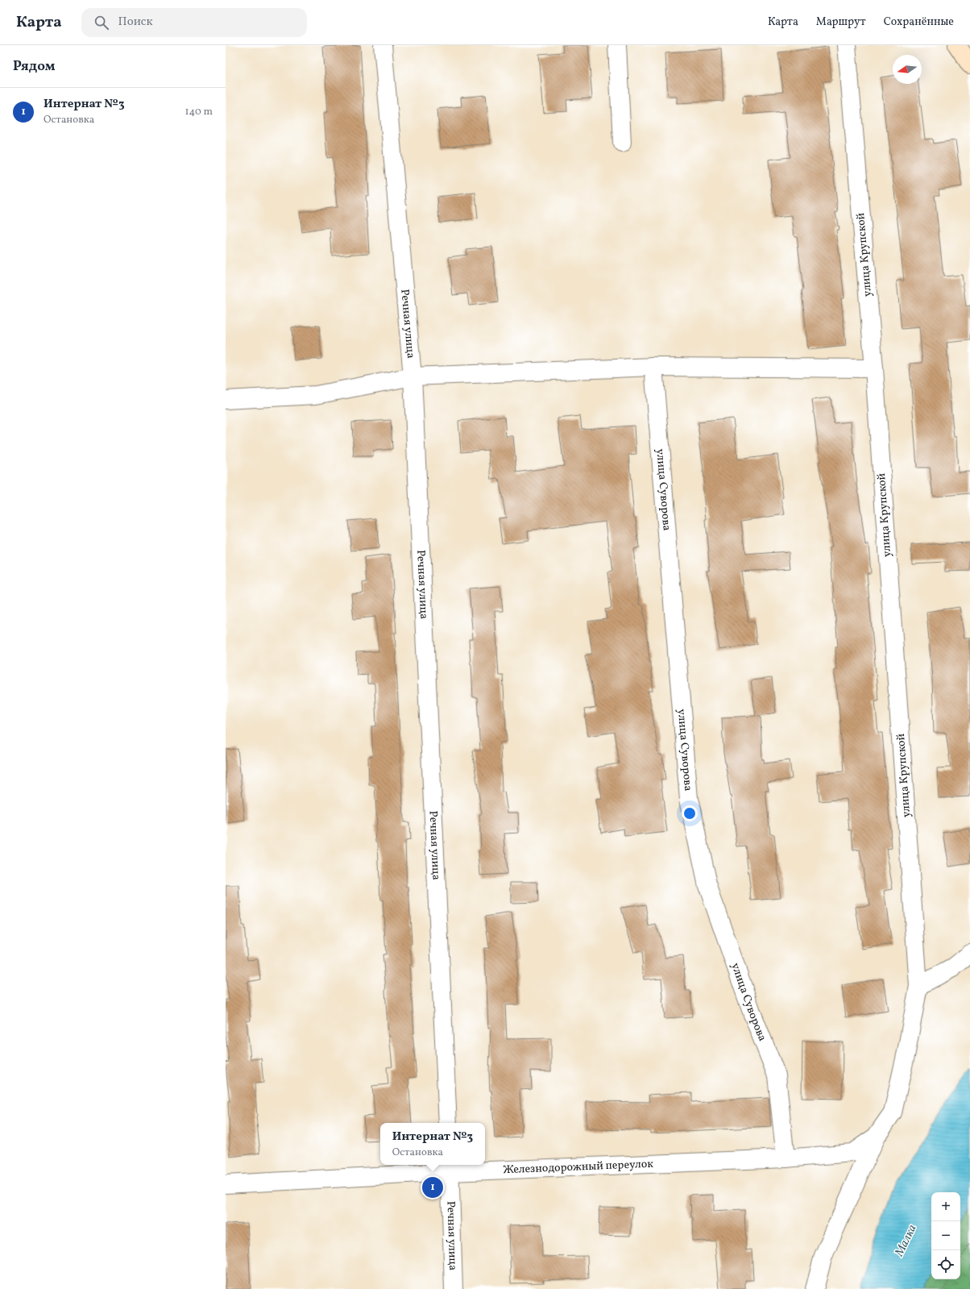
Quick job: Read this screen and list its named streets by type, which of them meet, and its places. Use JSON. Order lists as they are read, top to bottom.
{
  "streets": {
    "street": [
      "улица Крупской",
      "Речная улица",
      "улица Суворова",
      "Железнодорожный переулок"
    ]
  },
  "crossings": [
    ["улица Крупской", "Железнодорожный переулок"],
    ["Речная улица", "Железнодорожный переулок"],
    ["улица Суворова", "Железнодорожный переулок"]
  ],
  "water": ["Малка"],
  "north": "left",
  "page": {
    "header": "Карта",
    "search": "Поиск",
    "nav": ["Карта", "Маршрут", "Сохранённые"],
    "heading": "Рядом",
    "list": [
      {
        "mark": "1",
        "name": "Интернат №3",
        "note": "Остановка",
        "value": "140 m"
      }
    ],
    "popup": ["Интернат №3", "Остановка"],
    "pins": "1",
    "map_buttons": ["+", "−"]
  }
}
